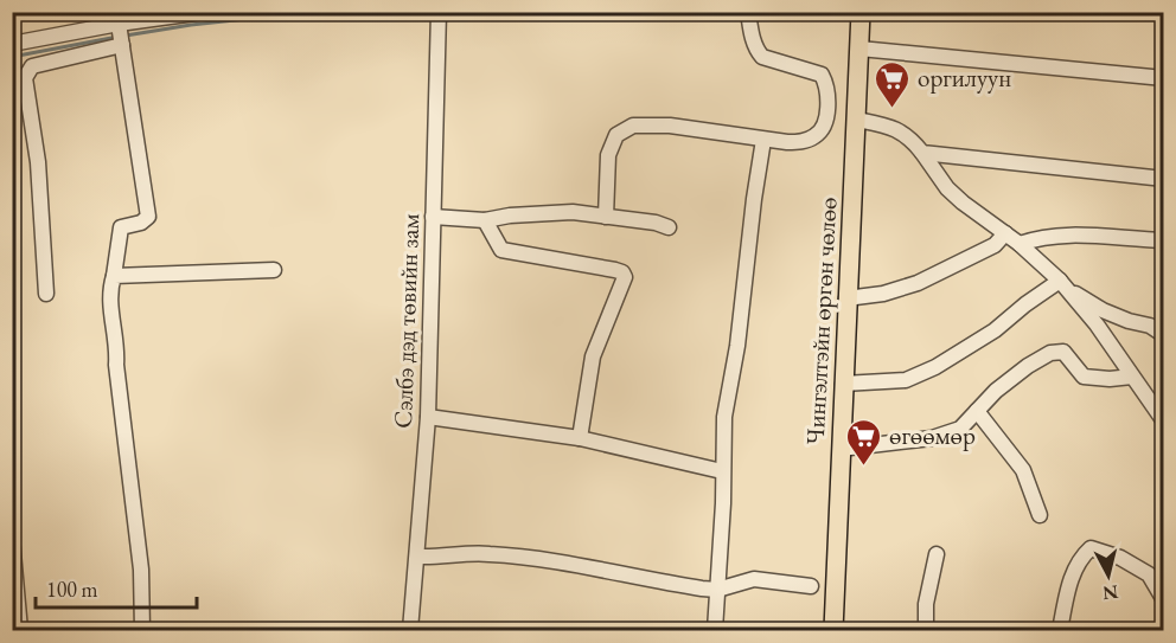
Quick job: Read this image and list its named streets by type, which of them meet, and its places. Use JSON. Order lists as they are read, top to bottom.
{
  "streets": {
    "main road": ["Чингэлтэйн өргөн чөлөө"],
    "street": ["Сэлбэ дэд төвийн зам"]
  },
  "places": {
    "supermarket": ["оргилуун", "өгөөмөр"]
  },
  "scale_bar": "100 m",
  "north": "bottom"
}
